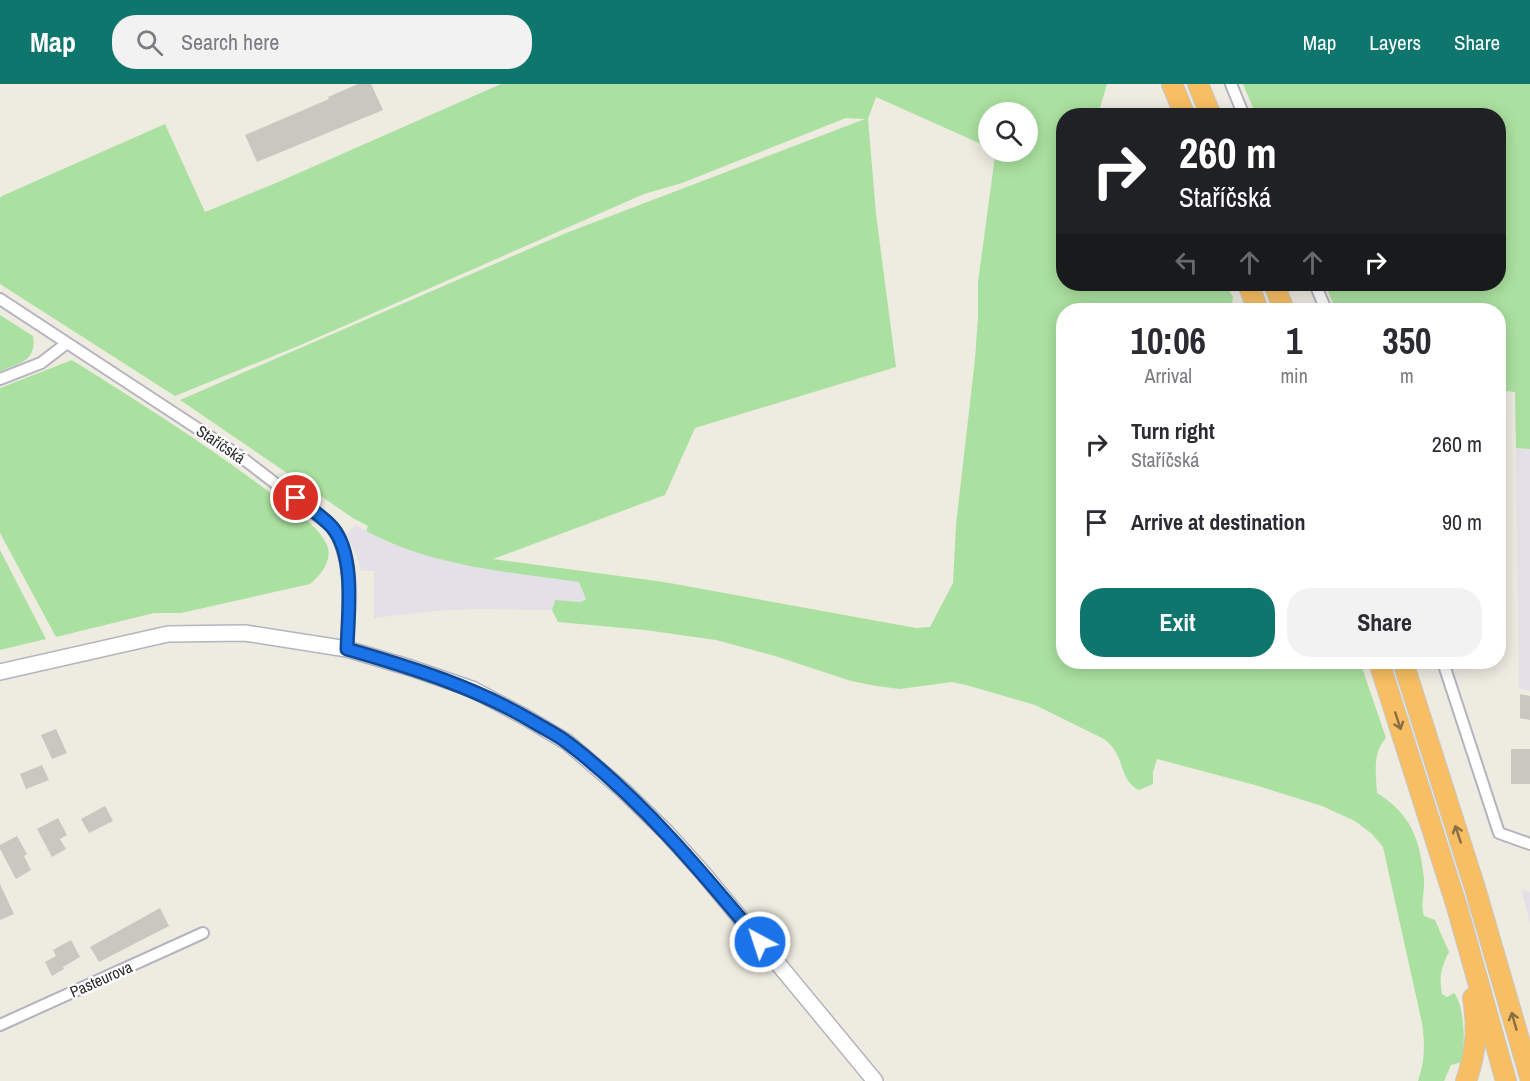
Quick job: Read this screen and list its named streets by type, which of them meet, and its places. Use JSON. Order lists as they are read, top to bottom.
{
  "streets": {
    "street": ["Staříčská", "Pasteurova"]
  },
  "page": {
    "header": "Map",
    "search": "Search here",
    "nav": ["Map", "Layers", "Share"],
    "turn": ["260 m", "Staříčská"],
    "eta": [
      "10:06",
      "Arrival",
      "1",
      "min",
      "350",
      "m"
    ],
    "list": [
      {
        "name": "Turn right",
        "note": "Staříčská",
        "value": "260 m"
      },
      {
        "name": "Arrive at destination",
        "value": "90 m"
      }
    ],
    "buttons": ["Exit", "Share"]
  }
}
